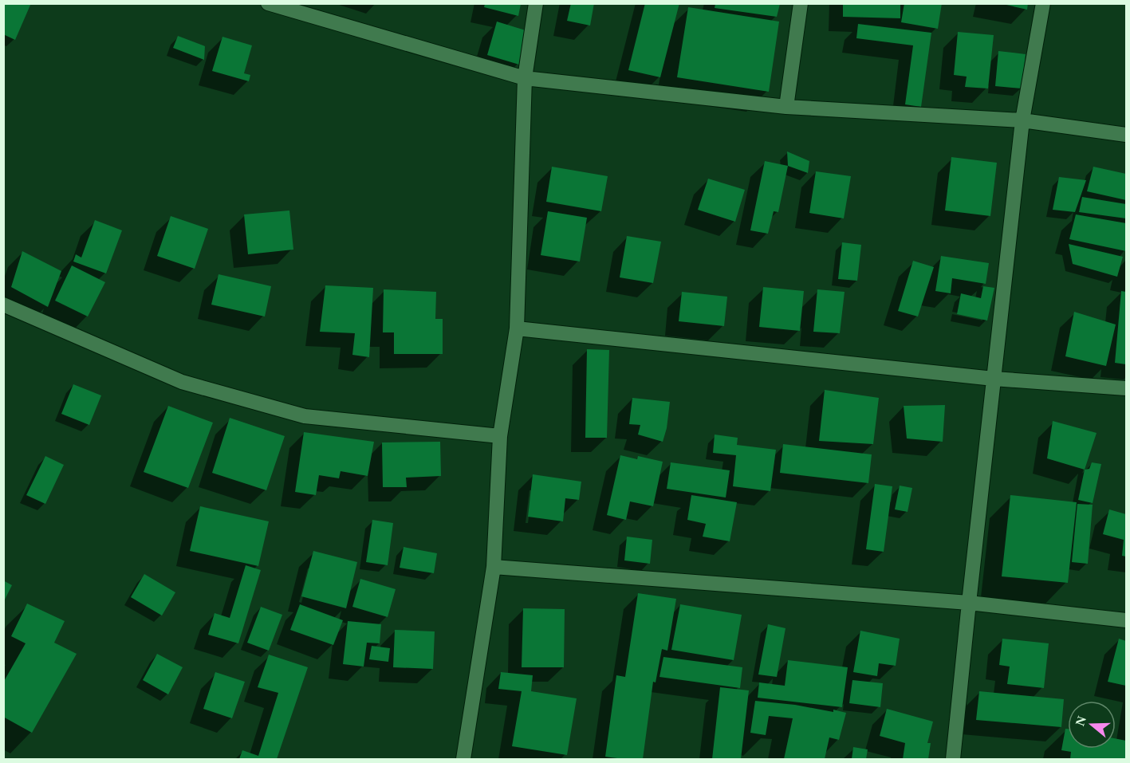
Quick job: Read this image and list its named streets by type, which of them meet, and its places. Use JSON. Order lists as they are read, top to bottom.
{
  "north": "left"
}
